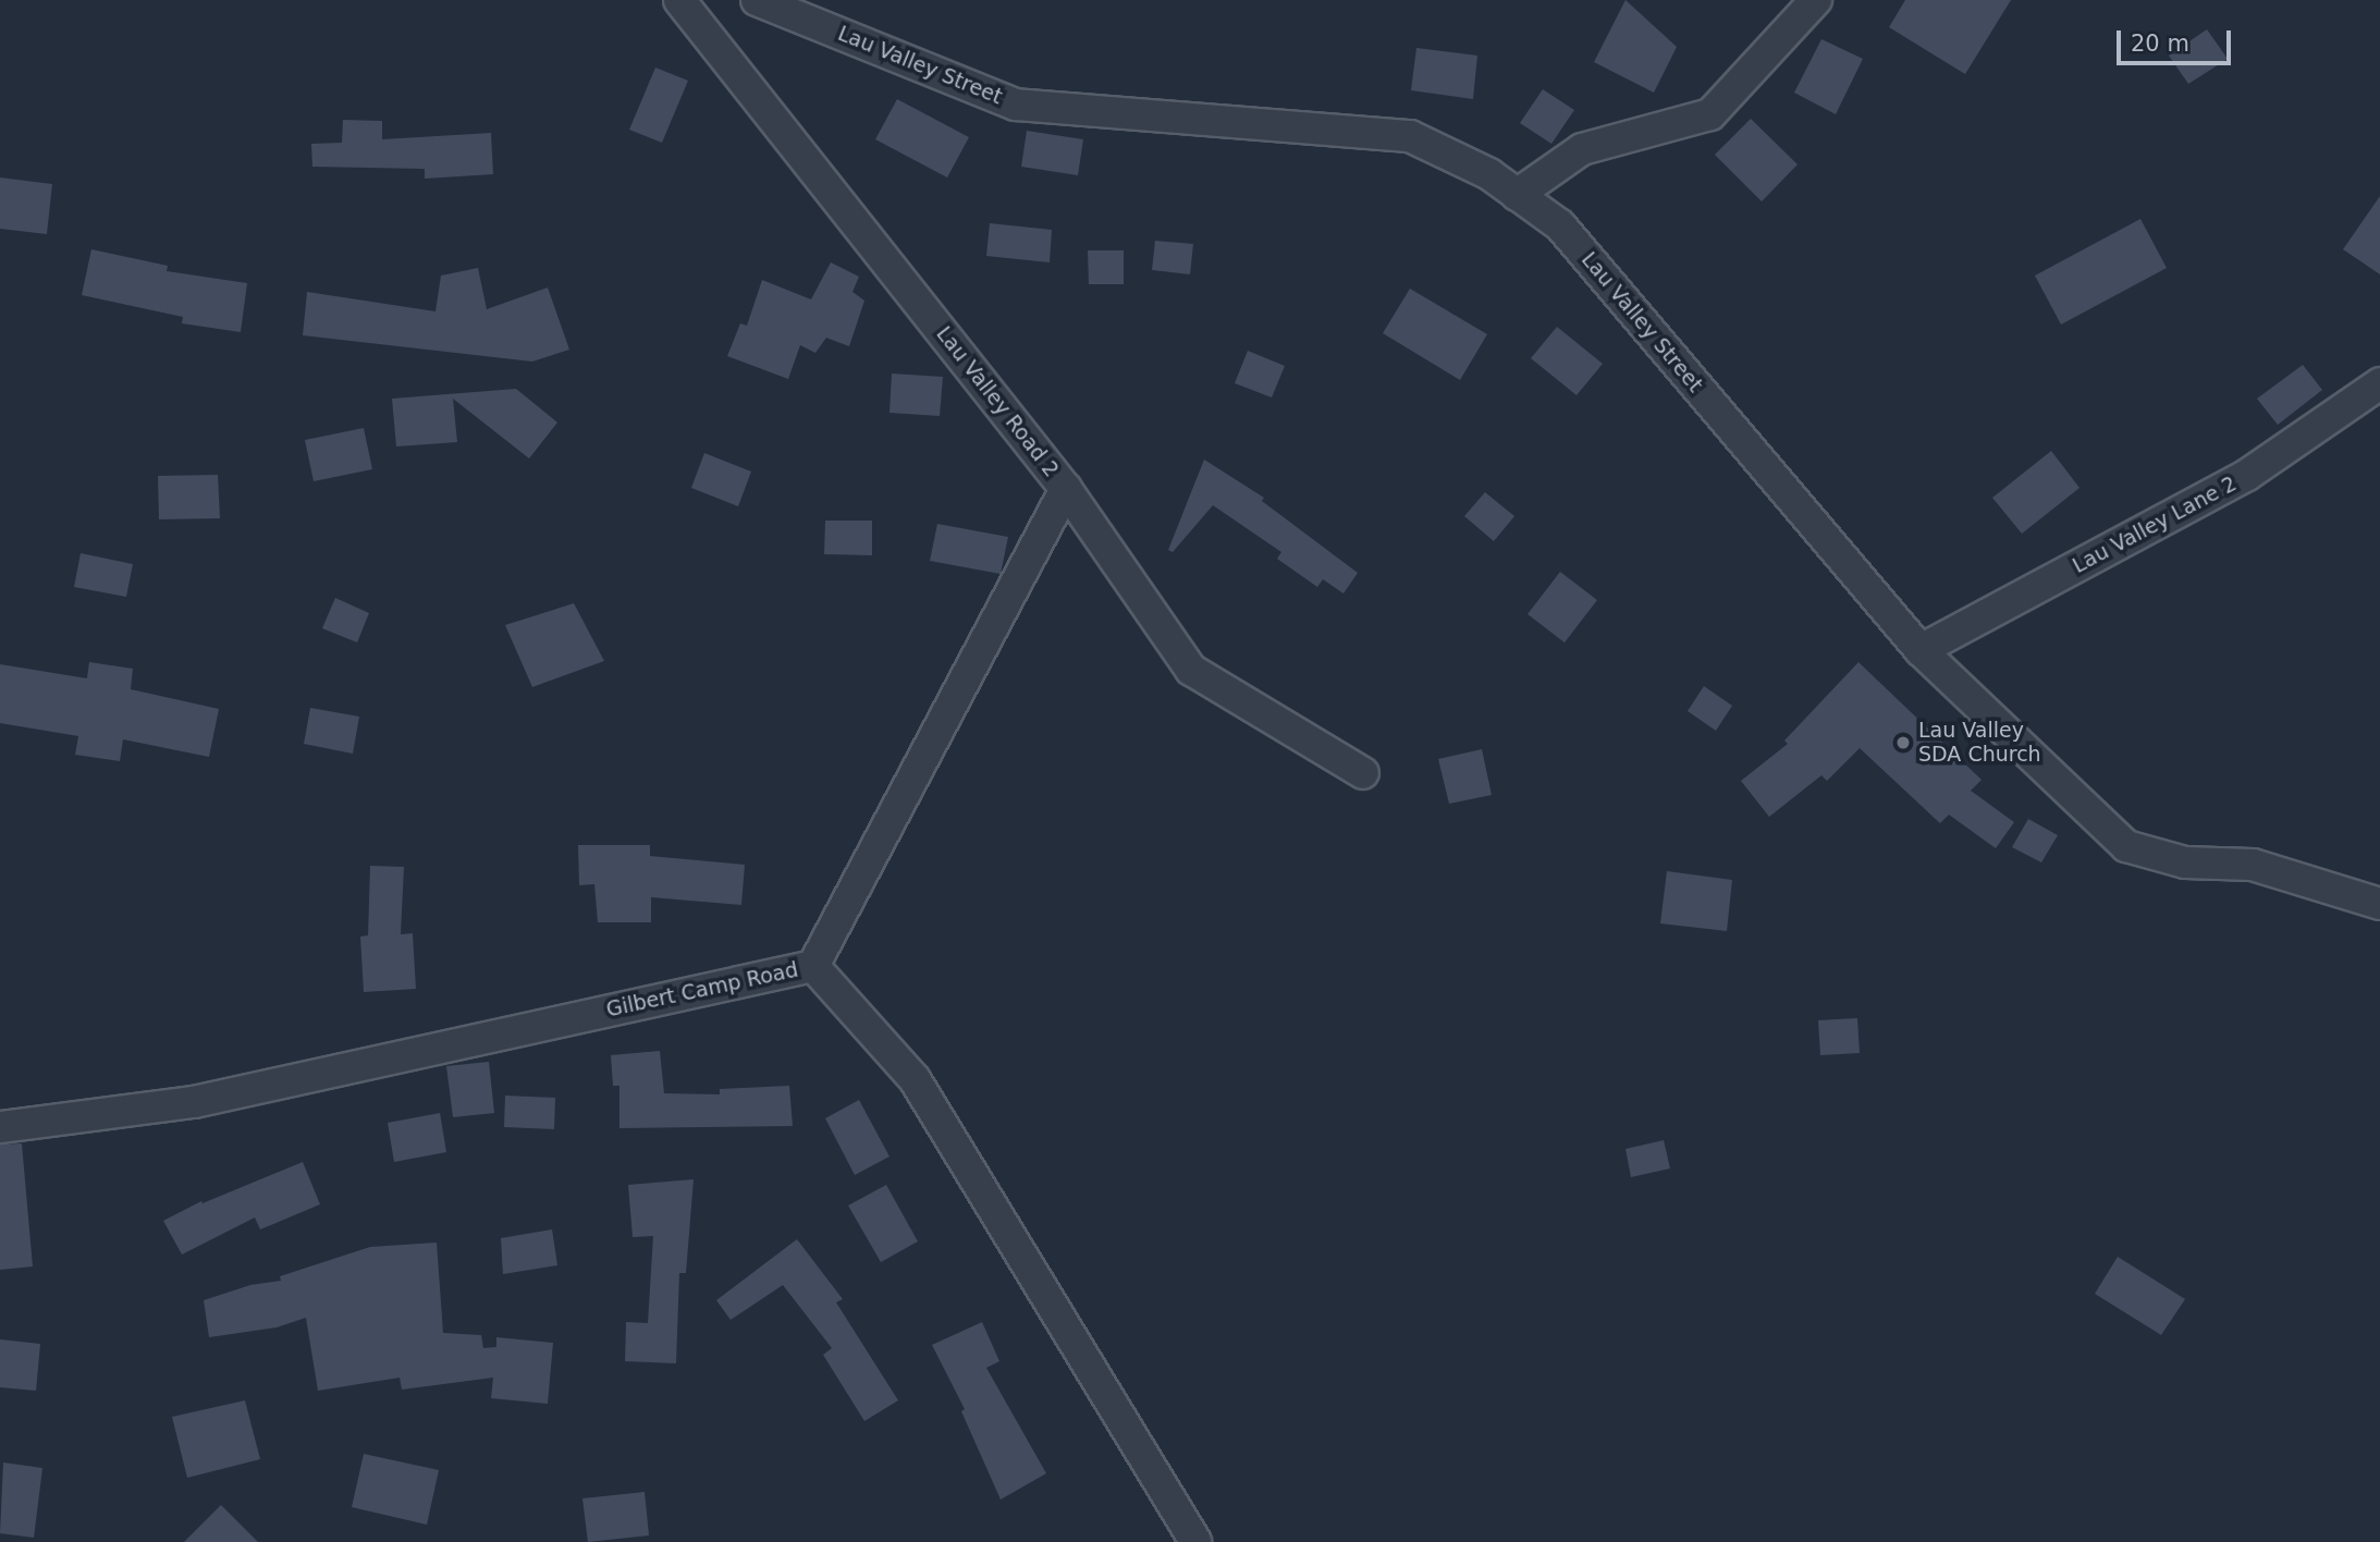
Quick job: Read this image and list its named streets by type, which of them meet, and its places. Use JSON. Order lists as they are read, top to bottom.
{
  "streets": {
    "street": [
      "Lau Valley Street",
      "Lau Valley Road 2",
      "Lau Valley Lane 2",
      "Gilbert Camp Road"
    ]
  },
  "crossings": [
    ["Lau Valley Street", "Lau Valley Lane 2"],
    ["Lau Valley Road 2", "Gilbert Camp Road"]
  ],
  "places": ["Lau Valley SDA Church"],
  "scale_bar": "20 m"
}
